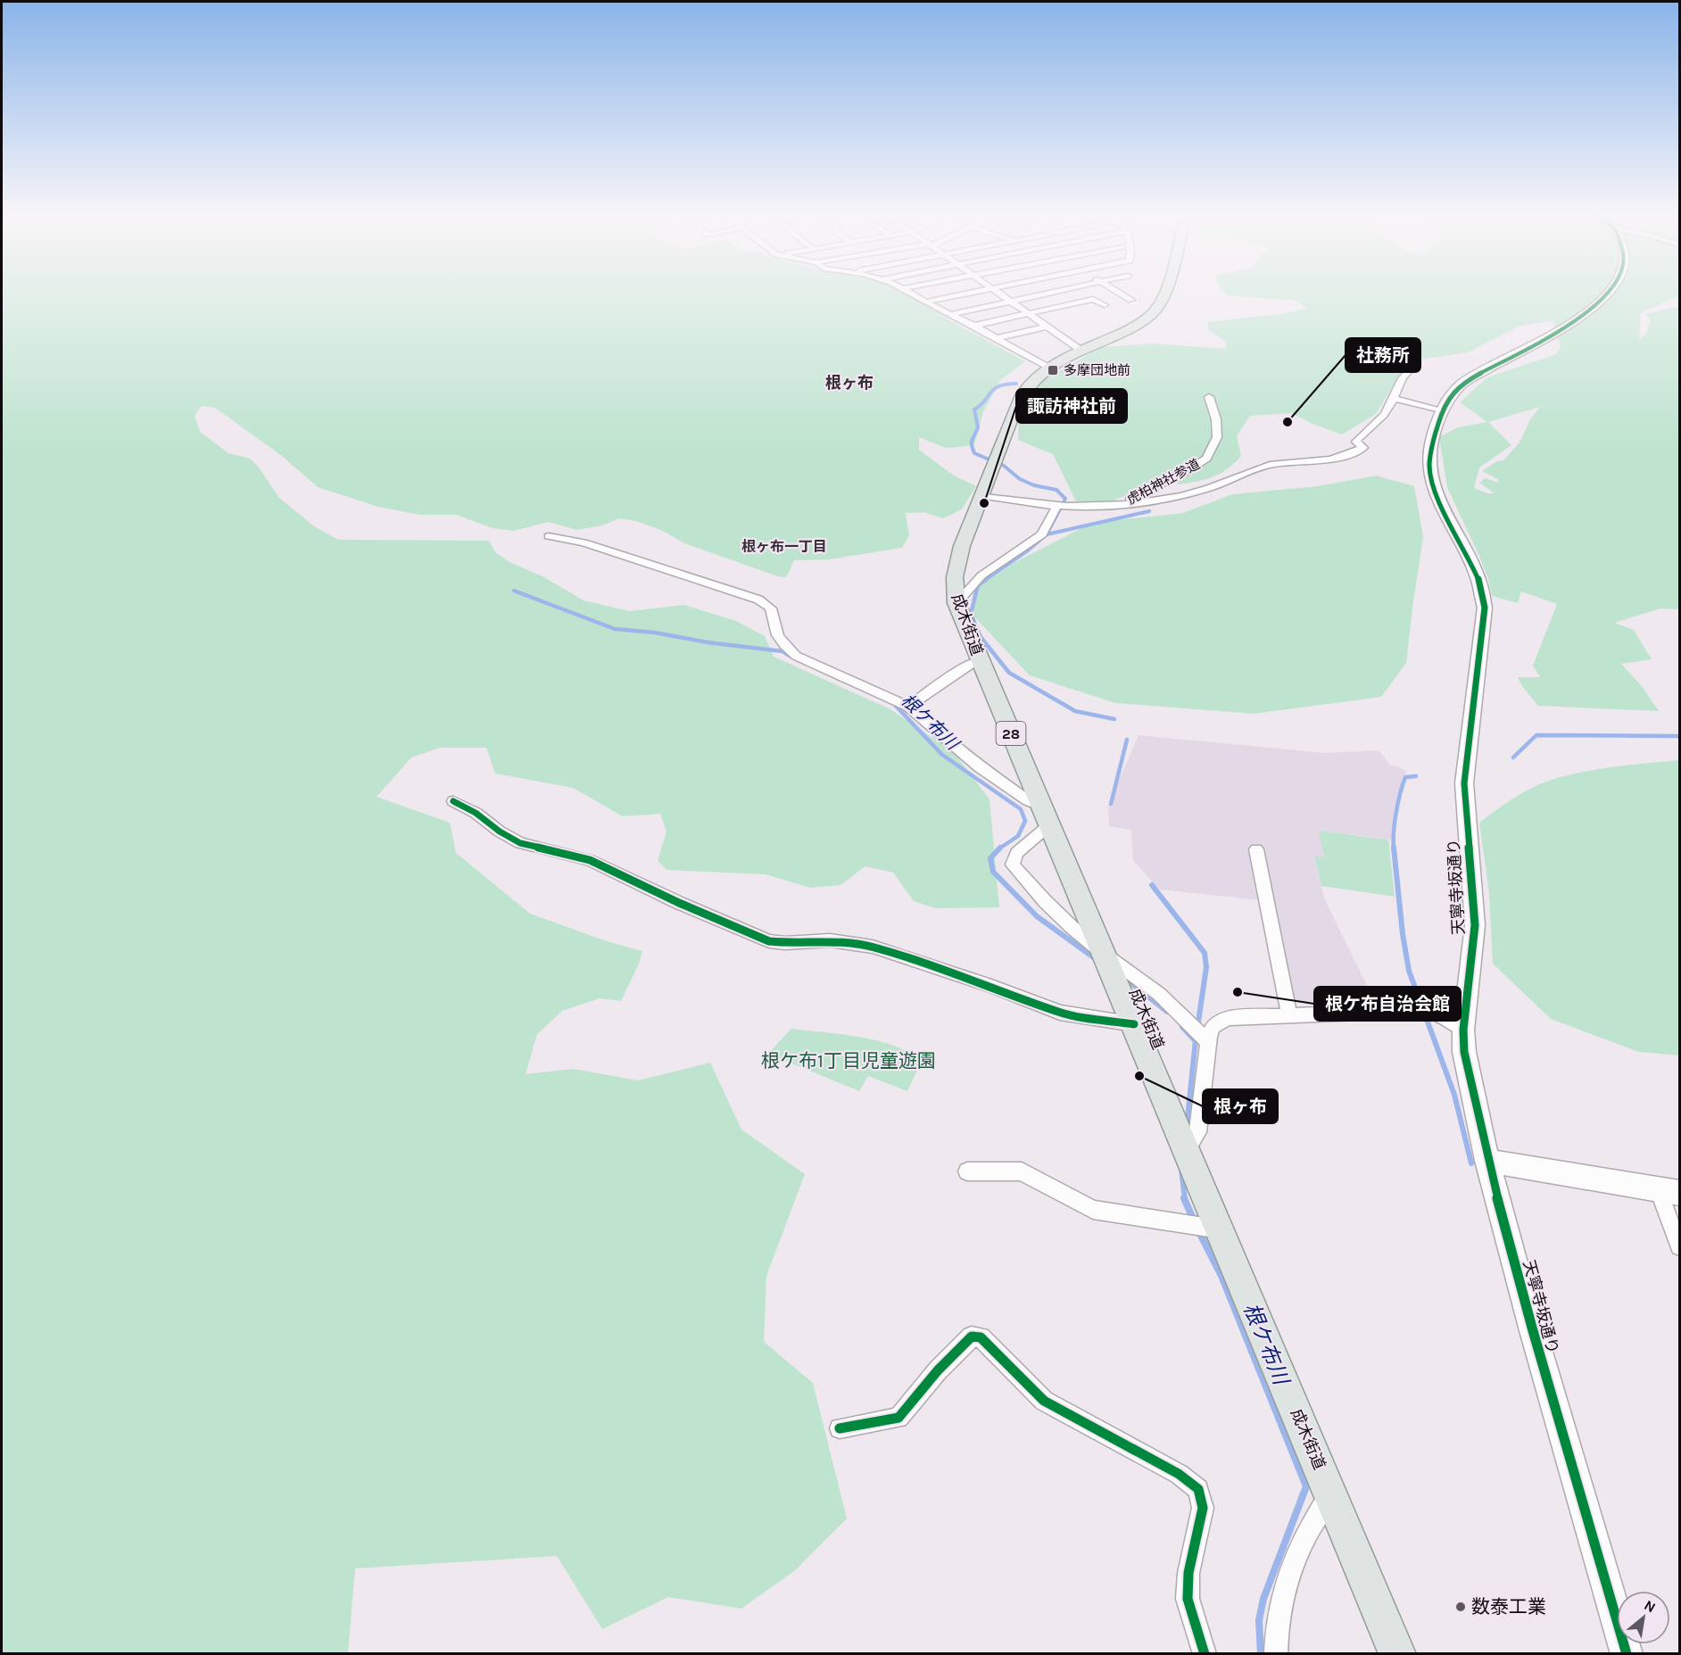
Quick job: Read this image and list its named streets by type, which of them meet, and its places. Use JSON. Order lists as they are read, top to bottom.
{
  "streets": {
    "main road": ["成木街道", "28"],
    "street": ["虎柏神社参道", "天寧寺坂通り"]
  },
  "districts": ["根ヶ布", "根ヶ布一丁目"],
  "water": ["根ケ布川"],
  "parks": ["根ケ布1丁目児童遊園"],
  "places": {
    "transit": ["多摩団地前"],
    "other": [
      "社務所",
      "諏訪神社前",
      "根ケ布自治会館",
      "根ヶ布",
      "数泰工業"
    ]
  },
  "north": "top right"
}
